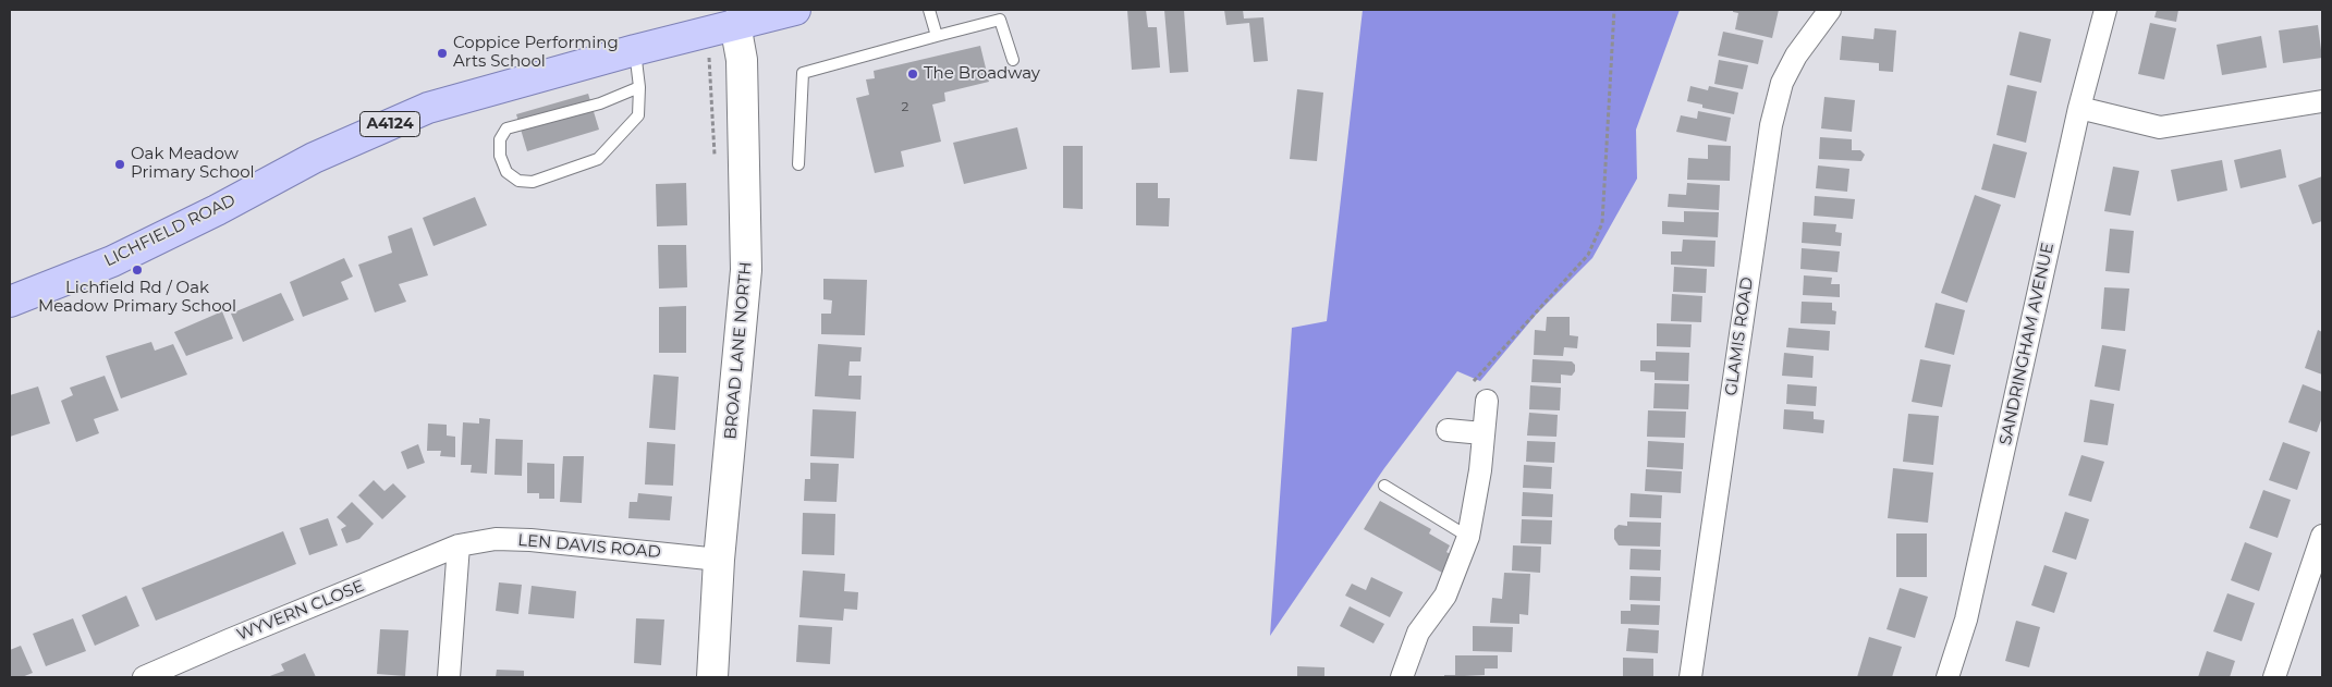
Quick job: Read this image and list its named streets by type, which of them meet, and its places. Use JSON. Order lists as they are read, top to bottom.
{
  "streets": {
    "main road": ["A4124", "LICHFIELD ROAD"],
    "street": [
      "GLAMIS ROAD",
      "SANDRINGHAM AVENUE",
      "BROAD LANE NORTH",
      "LEN DAVIS ROAD",
      "WYVERN CLOSE"
    ]
  },
  "crossings": [
    ["LICHFIELD ROAD", "BROAD LANE NORTH"],
    ["BROAD LANE NORTH", "LEN DAVIS ROAD"],
    ["LEN DAVIS ROAD", "WYVERN CLOSE"]
  ],
  "places": [
    "Coppice Performing Arts School",
    "The Broadway",
    "Oak Meadow Primary School",
    "Lichfield Rd / Oak Meadow Primary School"
  ],
  "house_numbers": ["2"]
}
